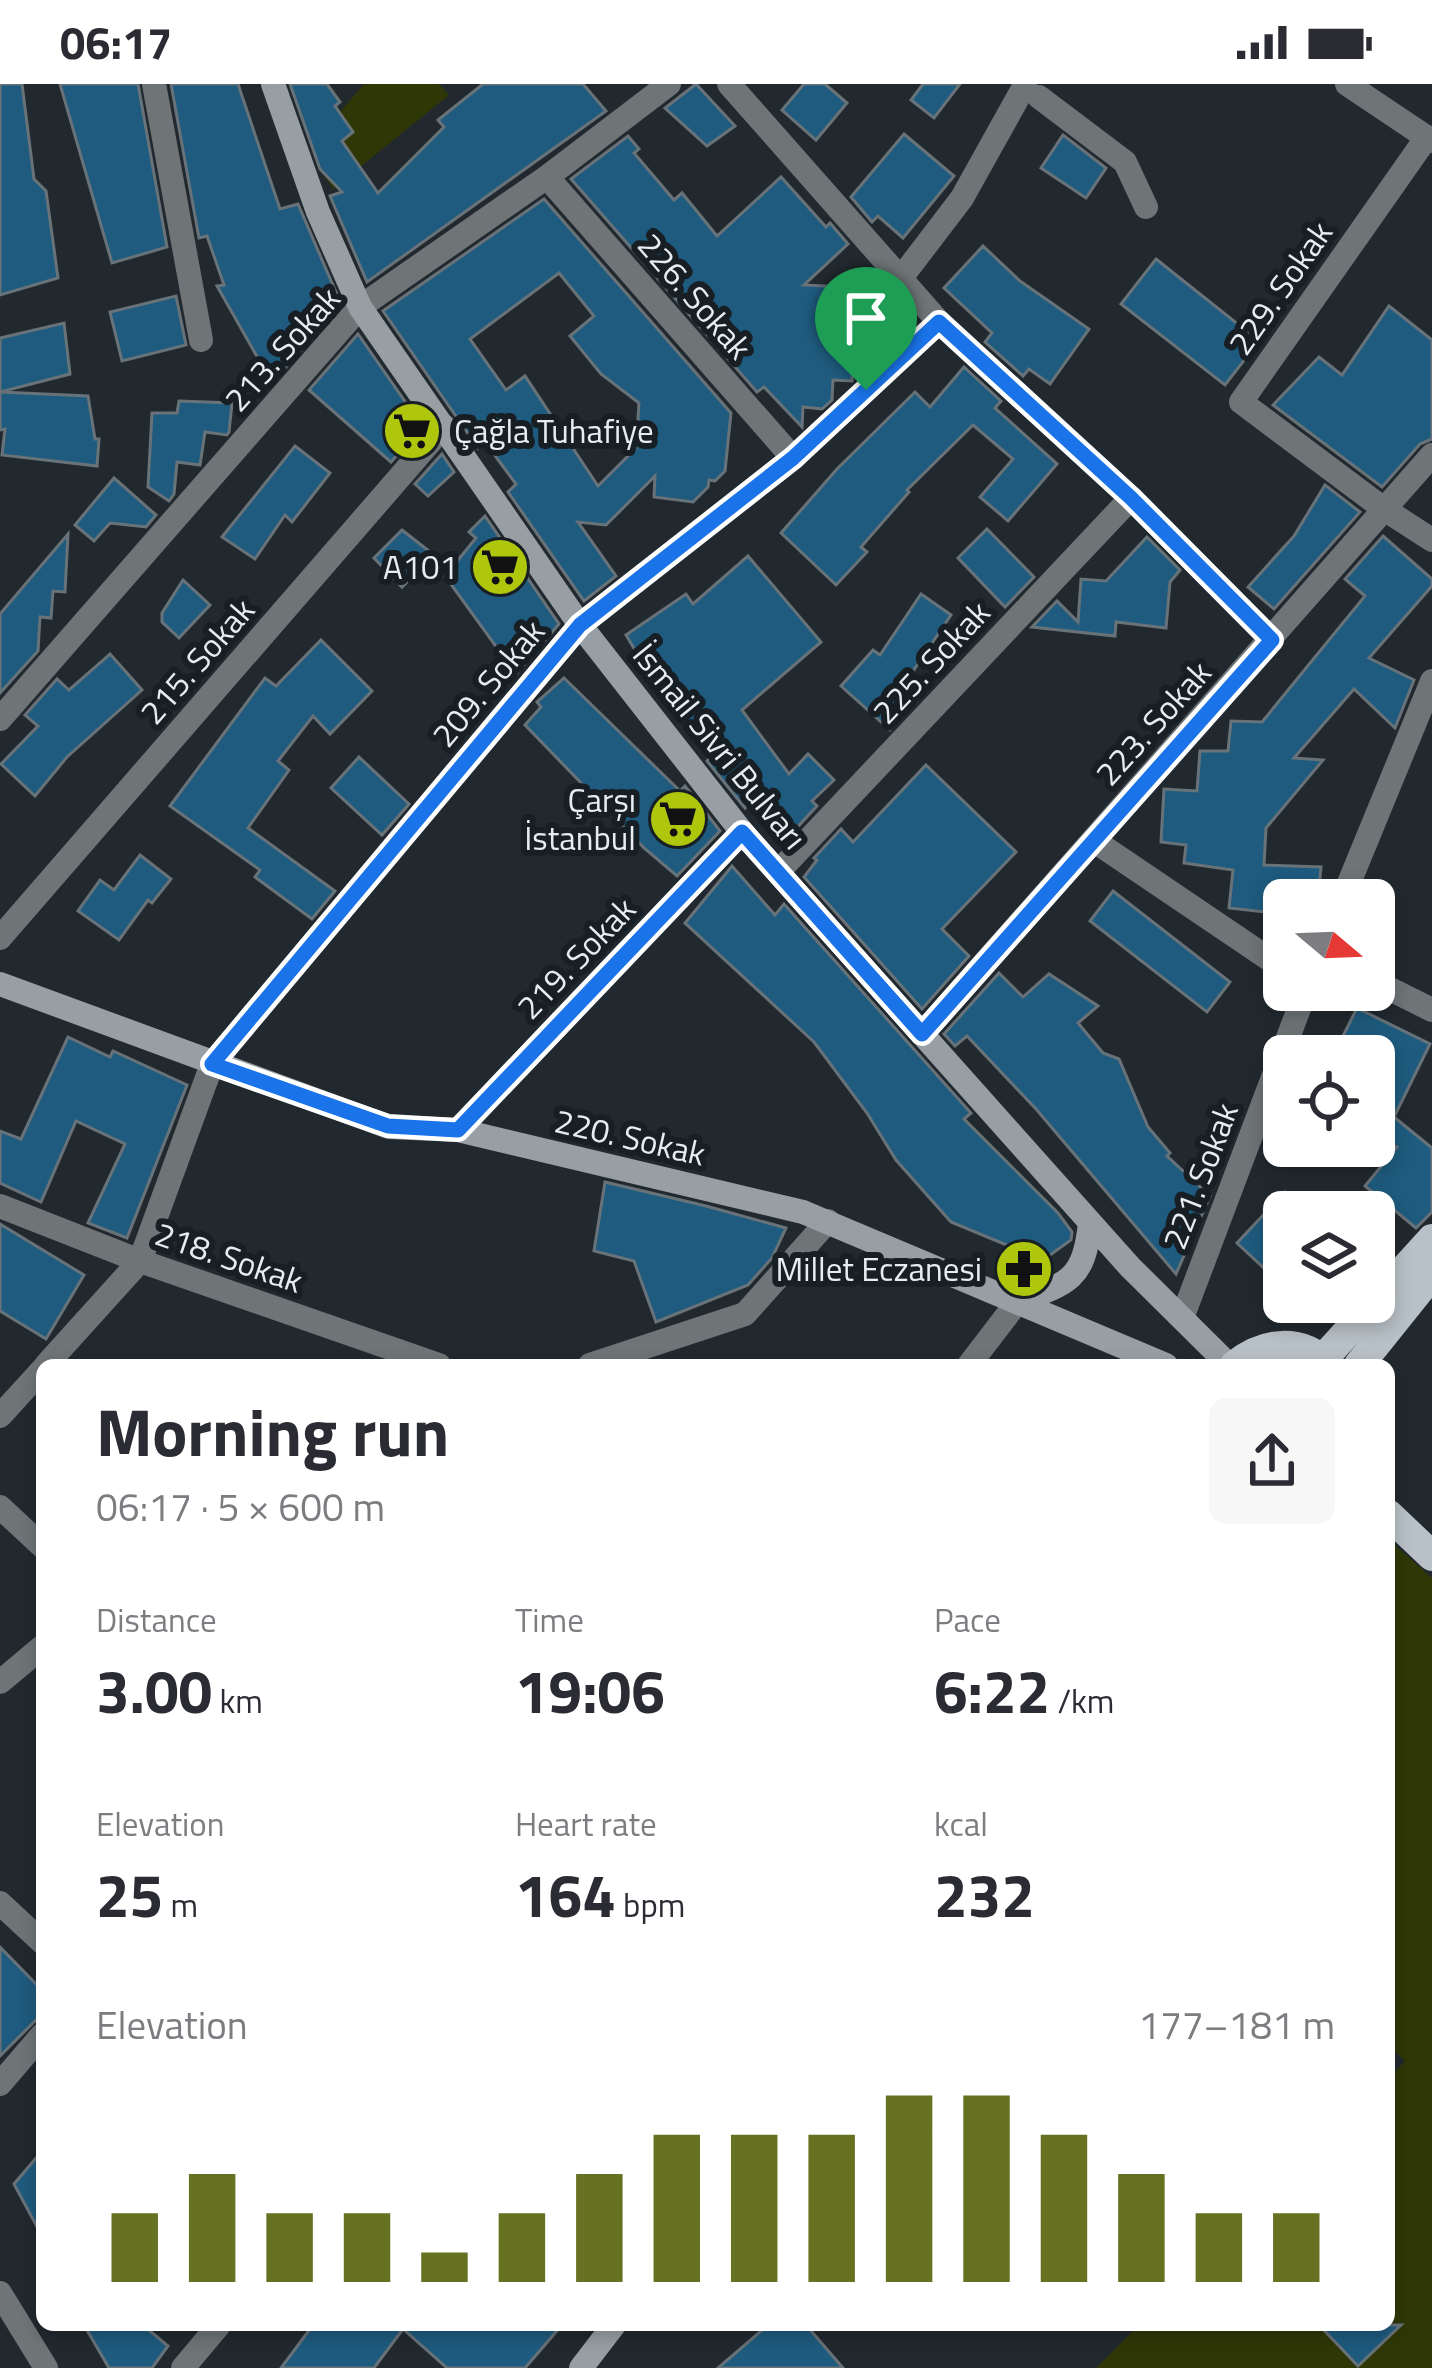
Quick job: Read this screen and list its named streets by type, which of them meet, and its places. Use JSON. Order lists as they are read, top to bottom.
{
  "streets": {
    "main road": ["İsmail Sivri Bulvarı", "220. Sokak"],
    "street": [
      "229. Sokak",
      "226. Sokak",
      "213. Sokak",
      "215. Sokak",
      "225. Sokak",
      "209. Sokak",
      "223. Sokak",
      "219. Sokak",
      "221. Sokak",
      "218. Sokak"
    ]
  },
  "crossings": [
    ["229. Sokak", "223. Sokak"],
    ["226. Sokak", "213. Sokak"],
    ["226. Sokak", "209. Sokak"],
    ["213. Sokak", "İsmail Sivri Bulvarı"],
    ["215. Sokak", "İsmail Sivri Bulvarı"],
    ["225. Sokak", "İsmail Sivri Bulvarı"],
    ["209. Sokak", "İsmail Sivri Bulvarı"],
    ["209. Sokak", "220. Sokak"],
    ["209. Sokak", "218. Sokak"],
    ["223. Sokak", "İsmail Sivri Bulvarı"],
    ["İsmail Sivri Bulvarı", "219. Sokak"],
    ["İsmail Sivri Bulvarı", "221. Sokak"],
    ["219. Sokak", "220. Sokak"]
  ],
  "places": {
    "supermarket": ["Çağla Tuhafiye", "A101", "Çarşı İstanbul"],
    "pharmacy": ["Millet Eczanesi"]
  },
  "north": "right",
  "page": {
    "status": "06:17",
    "heading": ["Morning run", "06:17 · 5 × 600 m"],
    "stats": [
      ["Distance", "3.00 km"],
      ["Time", "19:06"],
      ["Pace", "6:22 /km"],
      ["Elevation", "25 m"],
      ["Heart rate", "164 bpm"],
      ["kcal", "232"]
    ],
    "chart": ["Elevation", "177–181 m"]
  }
}
